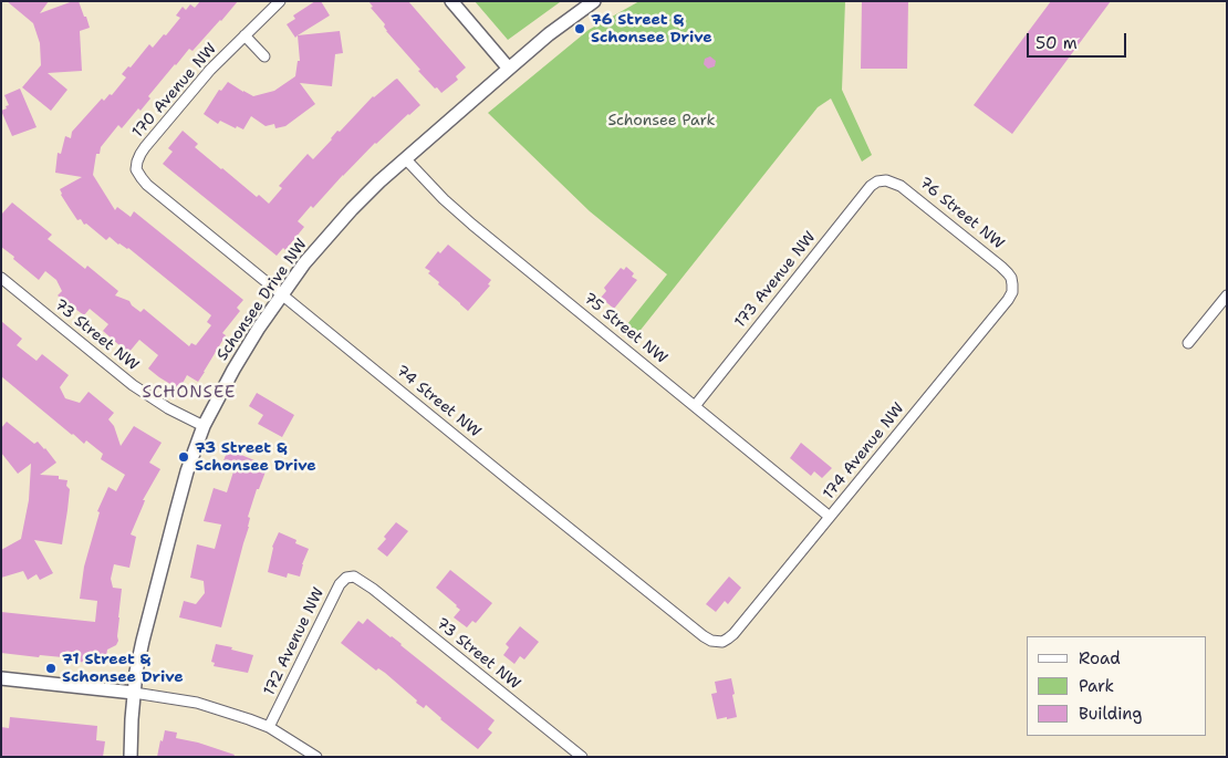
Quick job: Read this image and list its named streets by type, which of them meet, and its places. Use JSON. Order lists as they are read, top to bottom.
{
  "streets": {
    "street": [
      "170 Avenue NW",
      "76 Street NW",
      "173 Avenue NW",
      "Schonsee Drive NW",
      "75 Street NW",
      "73 Street NW",
      "74 Street NW",
      "174 Avenue NW",
      "172 Avenue NW"
    ]
  },
  "crossings": [
    ["170 Avenue NW", "74 Street NW"],
    ["76 Street NW", "173 Avenue NW"],
    ["76 Street NW", "174 Avenue NW"],
    ["173 Avenue NW", "75 Street NW"],
    ["Schonsee Drive NW", "75 Street NW"],
    ["Schonsee Drive NW", "73 Street NW"],
    ["Schonsee Drive NW", "74 Street NW"],
    ["75 Street NW", "174 Avenue NW"],
    ["73 Street NW", "172 Avenue NW"],
    ["74 Street NW", "174 Avenue NW"]
  ],
  "districts": ["SCHONSEE"],
  "parks": ["Schonsee Park"],
  "places": ["76 Street & Schonsee Drive", "73 Street & Schonsee Drive", "71 Street & Schonsee Drive"],
  "legend": ["Road", "Park", "Building"],
  "scale_bar": "50 m"
}
